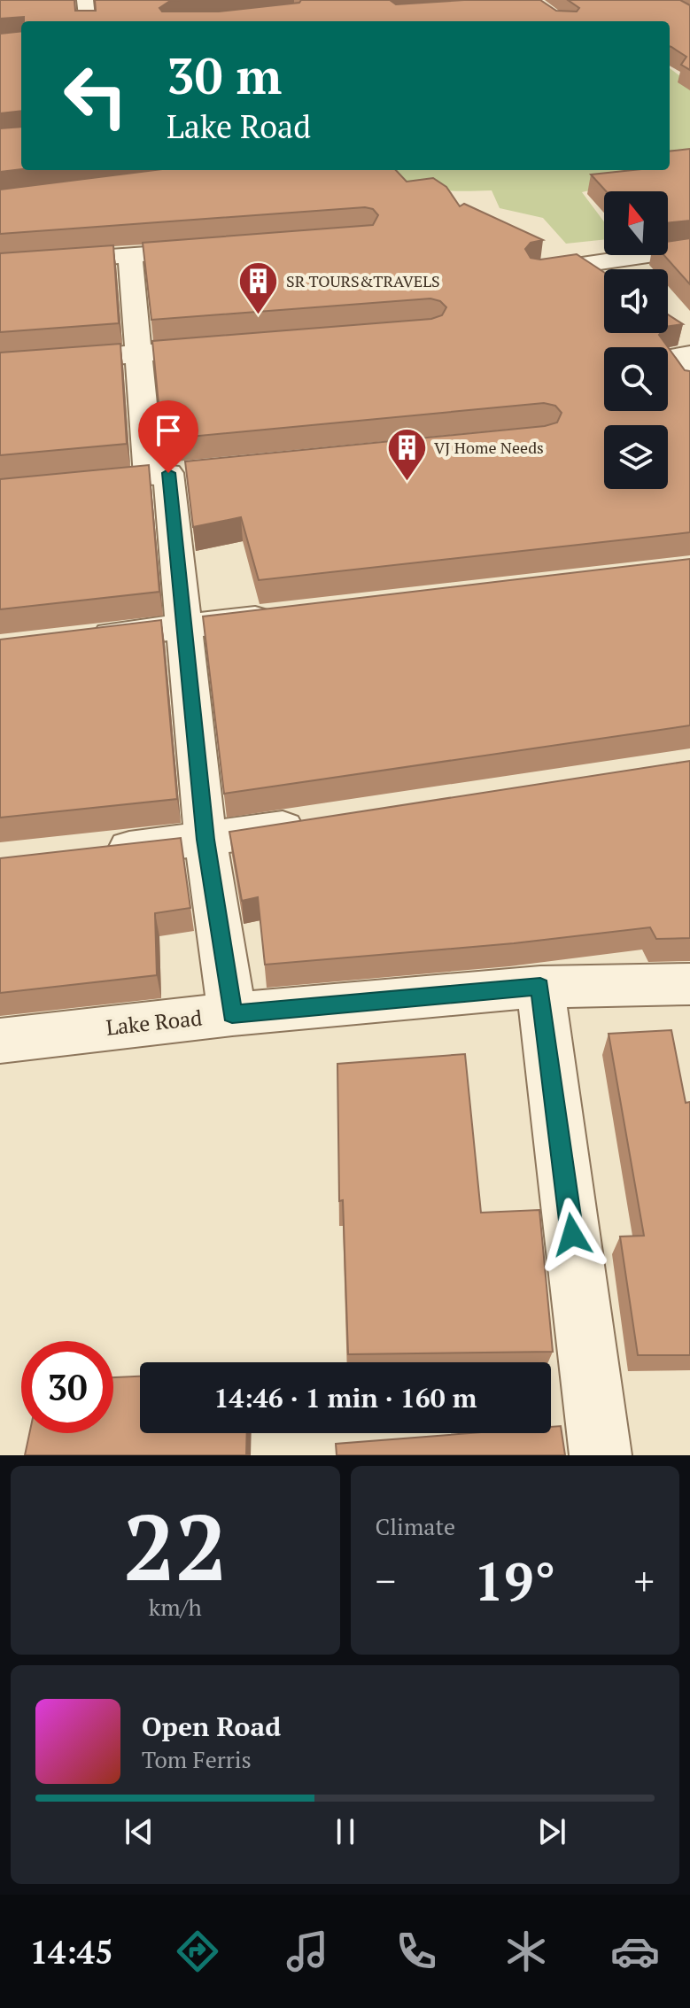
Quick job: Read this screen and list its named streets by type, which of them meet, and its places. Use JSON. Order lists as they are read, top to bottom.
{
  "streets": {
    "street": ["Lake Road"]
  },
  "places": {
    "building": ["SR TOURS&TRAVELS", "VJ Home Needs"]
  },
  "north": "top",
  "page": {
    "turn": ["30 m", "Lake Road"],
    "limit": "30",
    "trip": "14:46 · 1 min · 160 m",
    "tile": [
      ["22", "km/h"],
      "Climate"
    ],
    "heat": ["−", "19°", "+"],
    "song": ["Open Road", "Tom Ferris"],
    "tabs": "14:45"
  }
}
